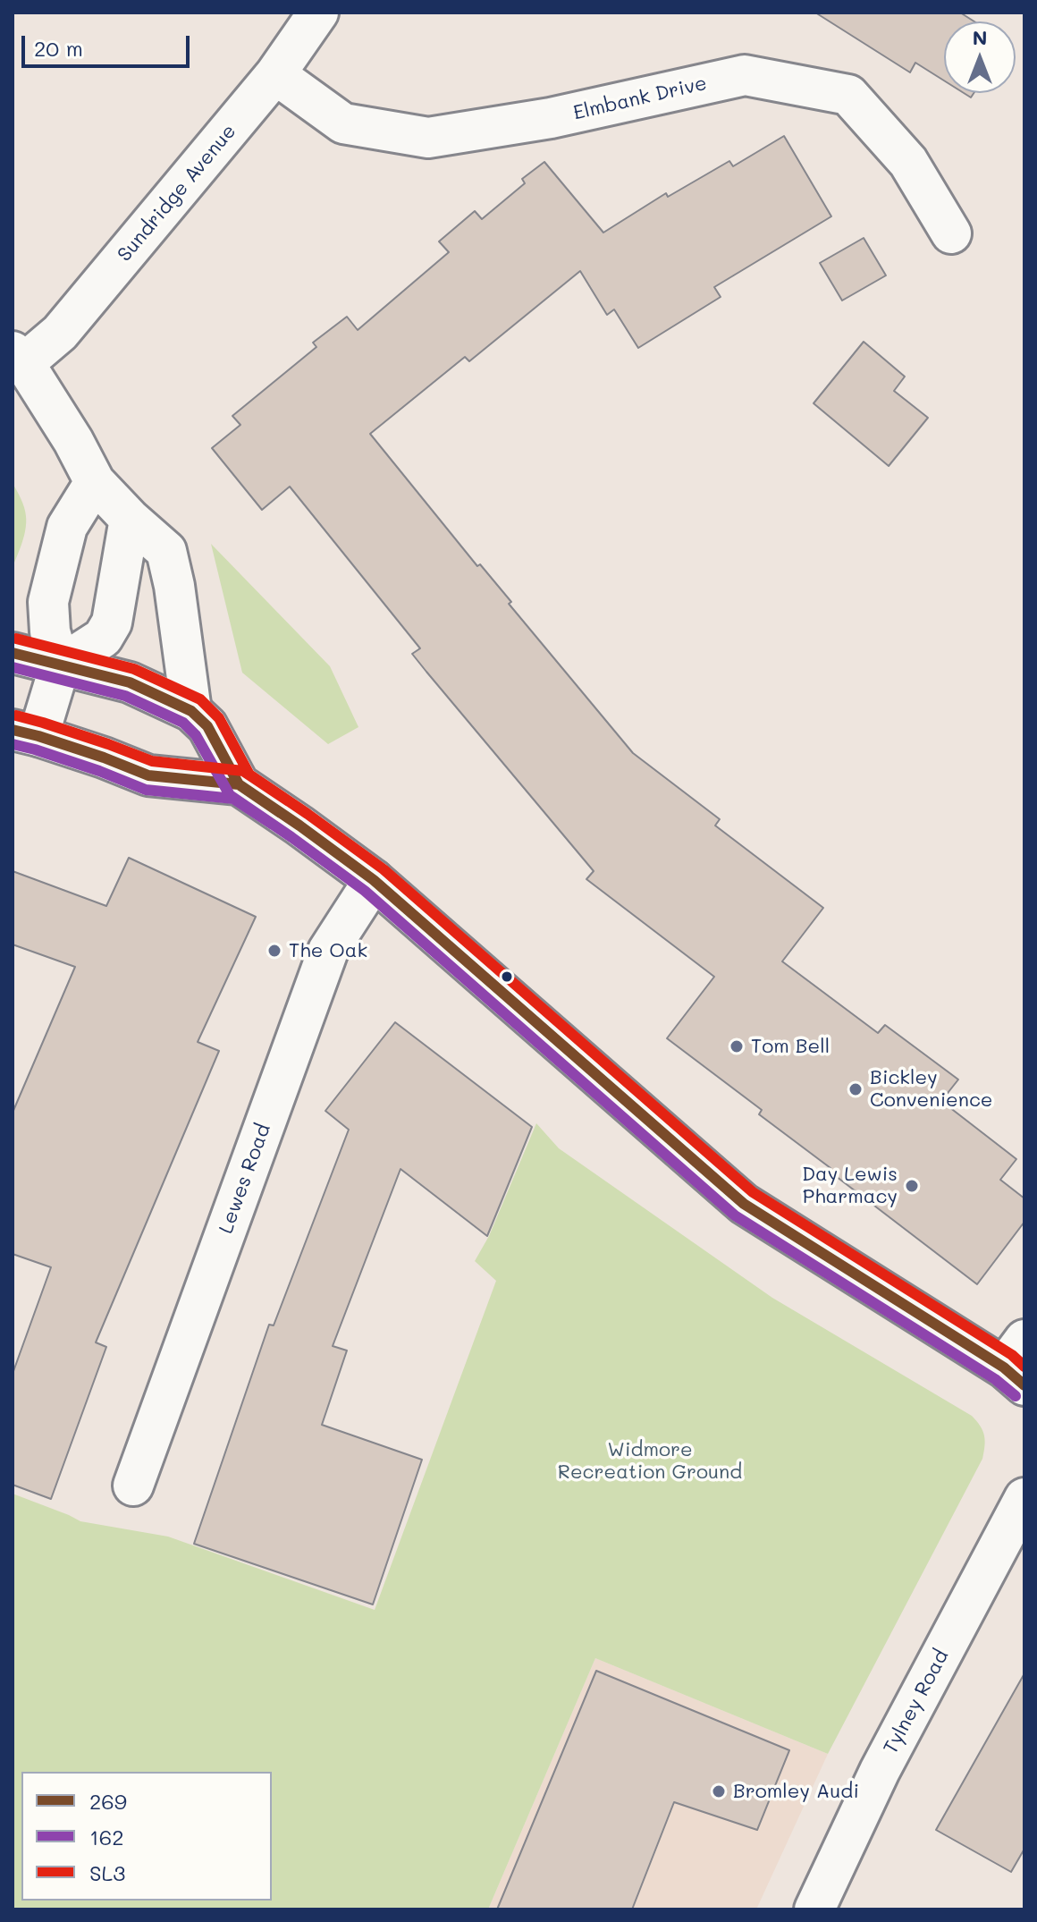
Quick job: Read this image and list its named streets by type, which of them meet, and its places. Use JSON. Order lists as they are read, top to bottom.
{
  "streets": {
    "street": [
      "Elmbank Drive",
      "Sundridge Avenue",
      "Lewes Road",
      "Tylney Road"
    ]
  },
  "crossings": [
    ["Elmbank Drive", "Sundridge Avenue"]
  ],
  "parks": ["Widmore Recreation Ground"],
  "places": [
    "The Oak",
    "Tom Bell",
    "Bickley Convenience",
    "Day Lewis Pharmacy",
    "Bromley Audi"
  ],
  "lines": ["transit line SL3", "transit line 269", "transit line 162"],
  "legend": ["269", "162", "SL3"],
  "scale_bar": "20 m",
  "north": "top"
}
